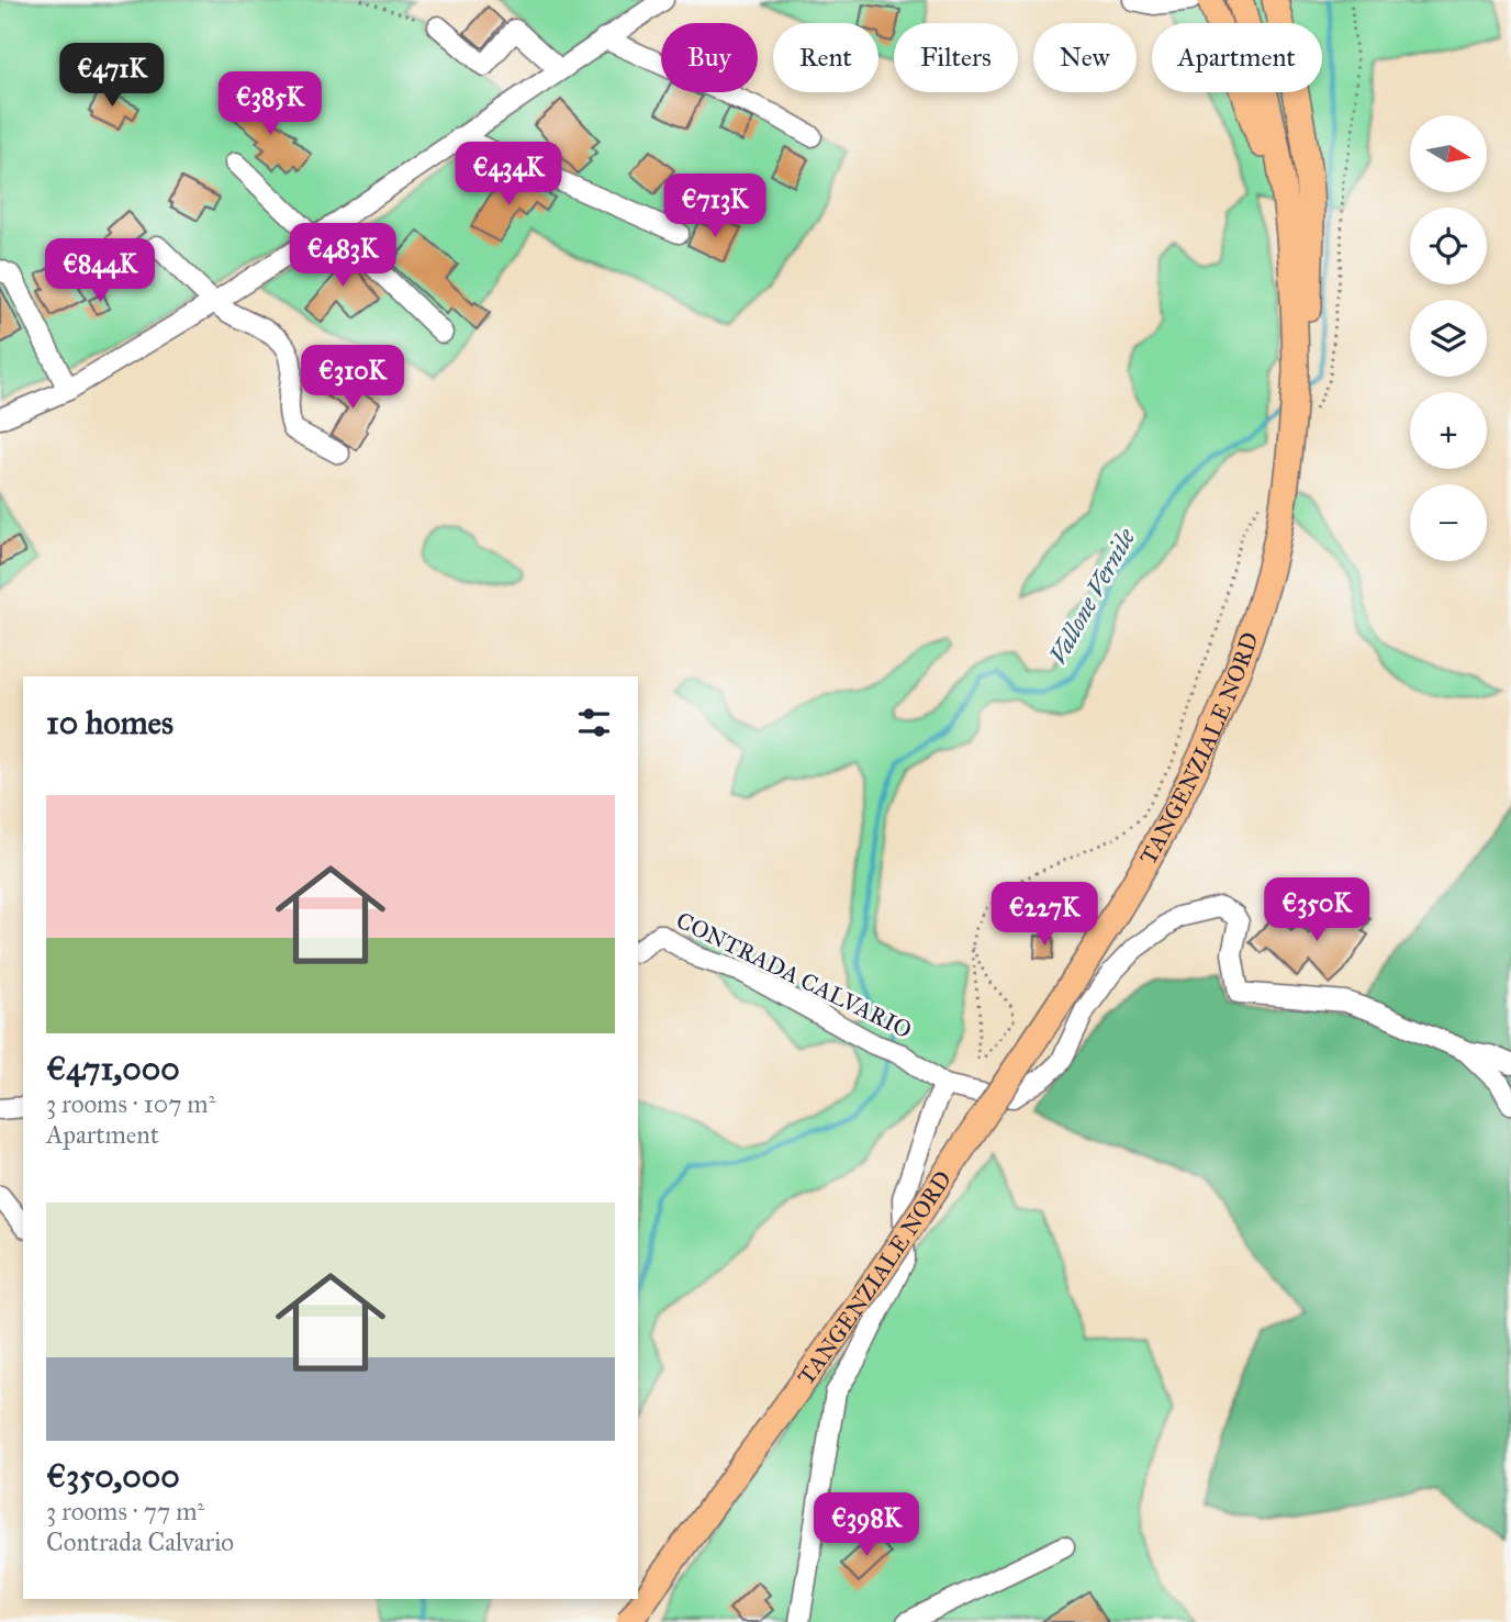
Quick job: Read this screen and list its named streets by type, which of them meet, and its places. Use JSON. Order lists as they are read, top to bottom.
{
  "streets": {
    "main road": ["TANGENZIALE NORD"],
    "street": ["CONTRADA CALVARIO"]
  },
  "water": ["Vallone Vernile"],
  "north": "right",
  "page": {
    "chip": [
      "Buy",
      "Rent",
      "Filters",
      "New",
      "Apartment"
    ],
    "price": [
      "€471K",
      "€385K",
      "€434K",
      "€713K",
      "€483K",
      "€844K",
      "€310K",
      "€350K",
      "€227K",
      "€398K"
    ],
    "map_buttons": ["+", "−"],
    "heading": "10 homes",
    "list": [
      {
        "name": "€471,000",
        "note": "3 rooms · 107 m² · Apartment"
      },
      {
        "name": "€350,000",
        "note": "3 rooms · 77 m² · Contrada Calvario"
      }
    ]
  }
}
